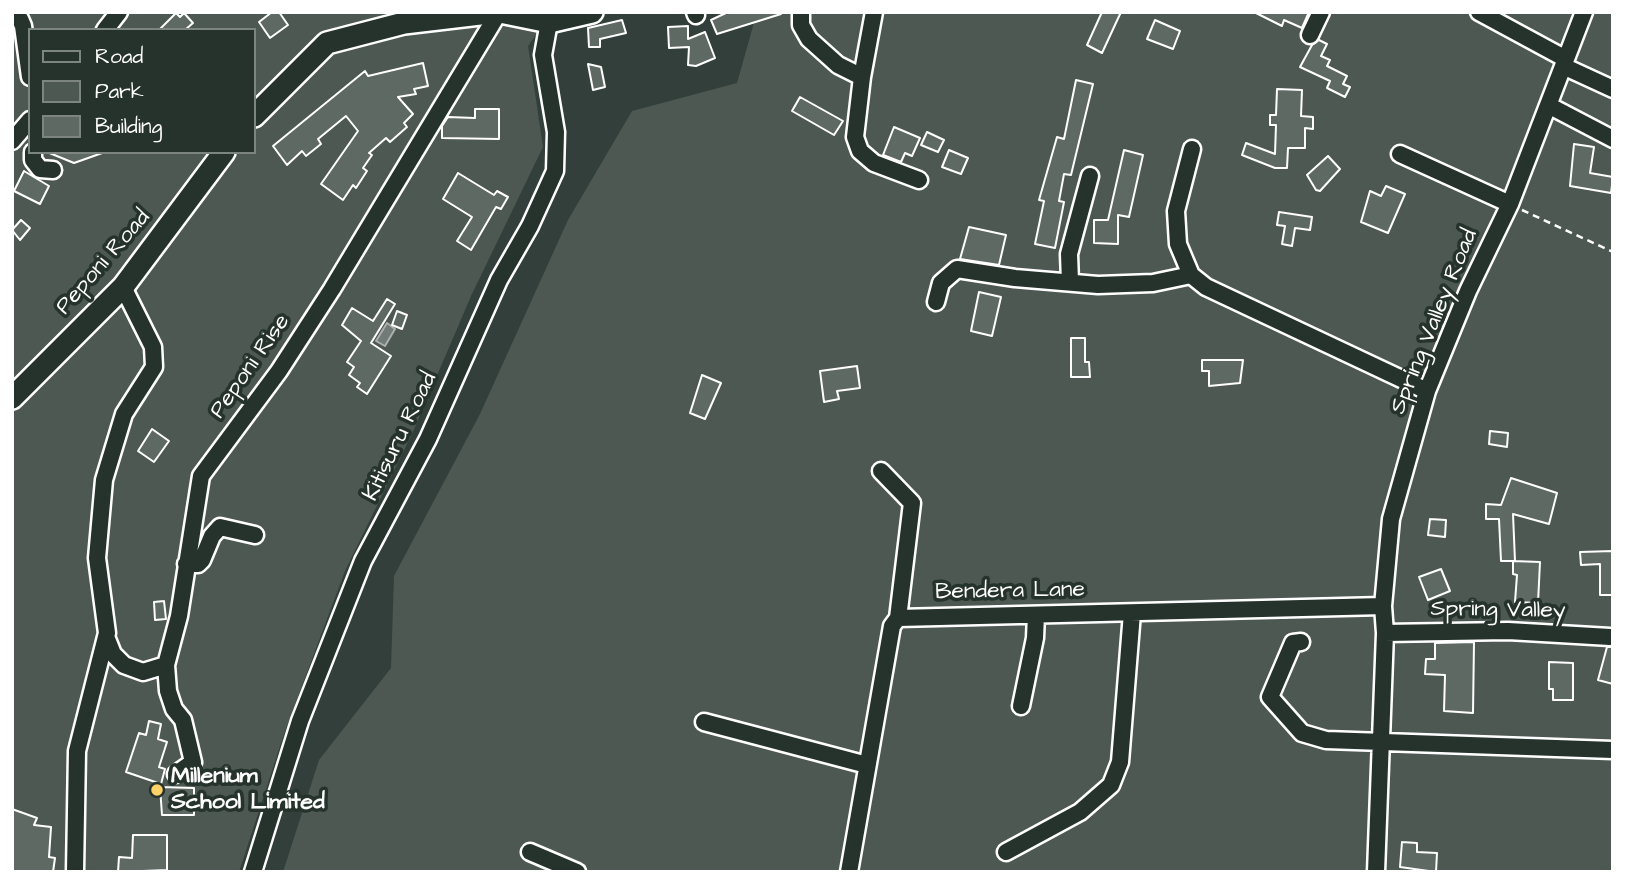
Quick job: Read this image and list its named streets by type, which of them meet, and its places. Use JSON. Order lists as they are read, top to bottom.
{
  "streets": {
    "main road": ["Peponi Road"],
    "street": [
      "Spring Valley Road",
      "Peponi Rise",
      "Kitisuru Road",
      "Bendera Lane",
      "Spring Valley"
    ]
  },
  "crossings": [
    ["Spring Valley Road", "Bendera Lane"],
    ["Spring Valley Road", "Spring Valley"]
  ],
  "places": ["Millenium School Limited"],
  "legend": ["Road", "Park", "Building"]
}
